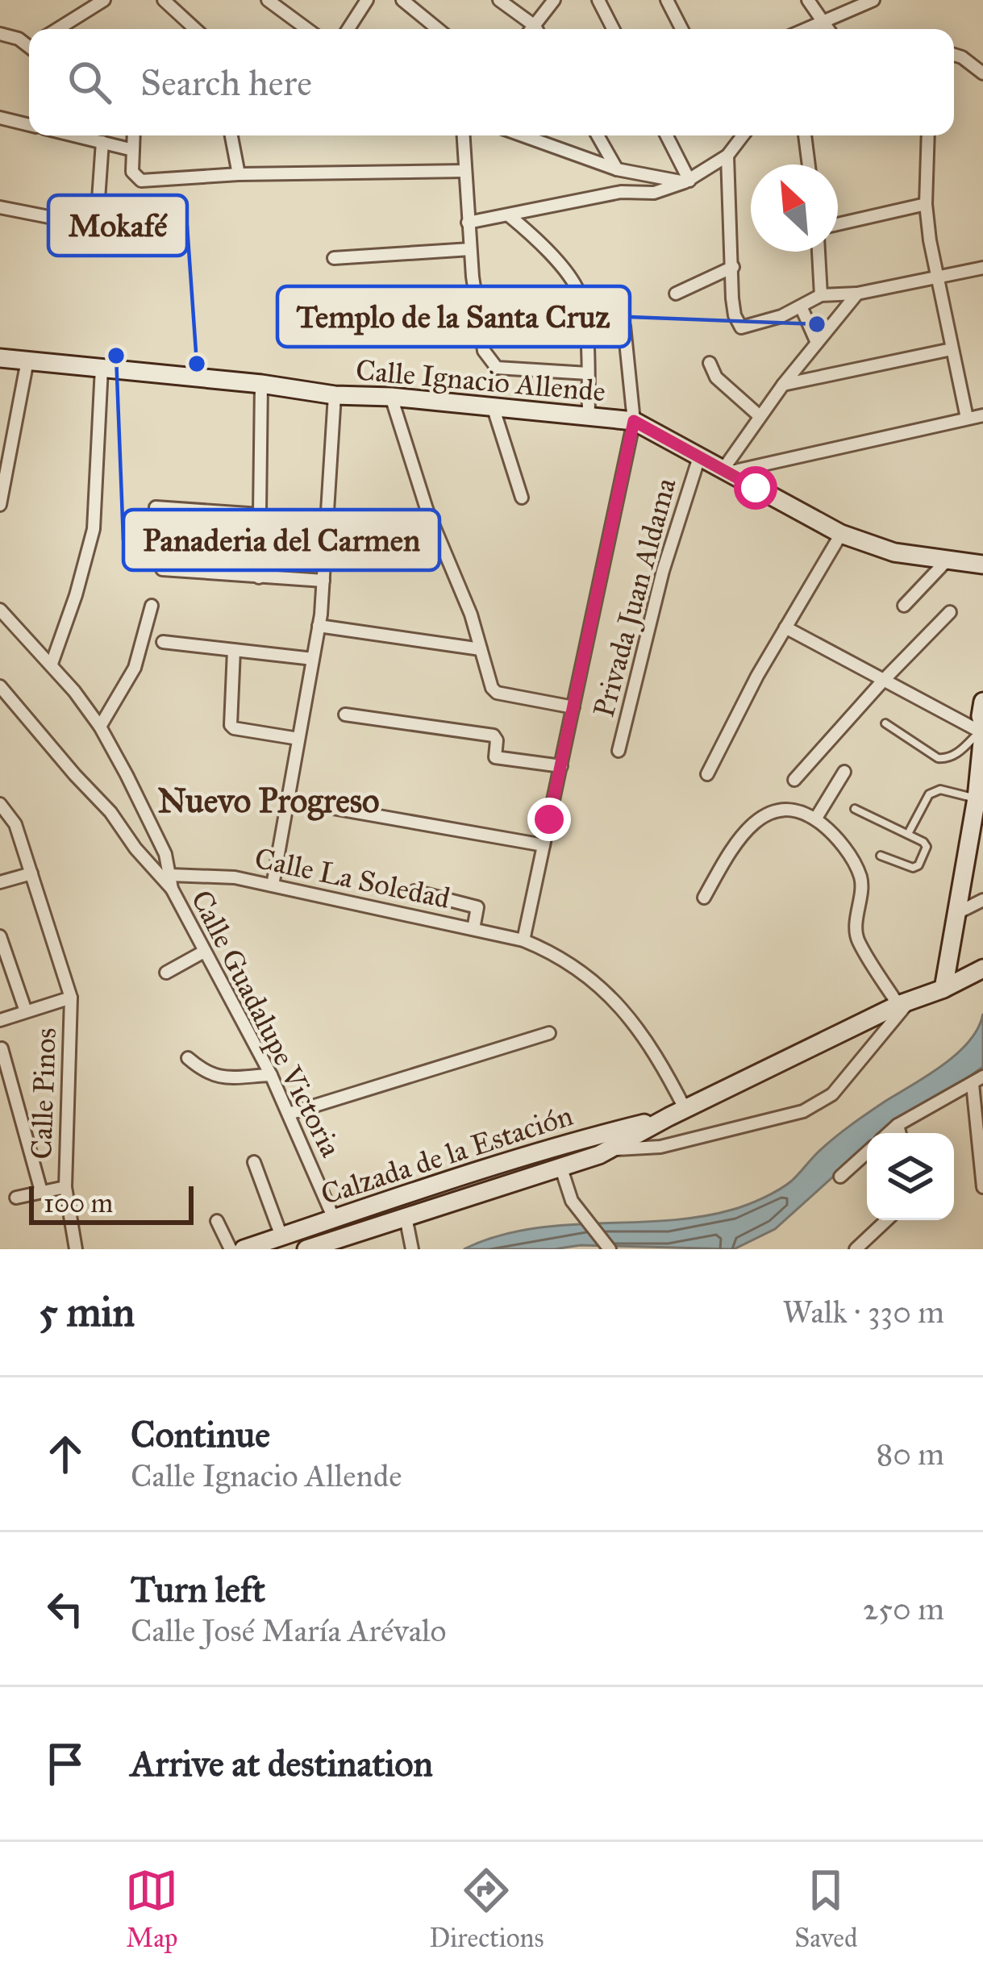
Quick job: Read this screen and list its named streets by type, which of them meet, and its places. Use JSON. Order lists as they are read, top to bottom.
{
  "streets": {
    "main road": ["Calle Ignacio Allende", "Calzada de la Estación"],
    "street": [
      "Privada Juan Aldama",
      "Calle La Soledad",
      "Calle Guadalupe Victoria",
      "Calle Pinos"
    ]
  },
  "crossings": [
    ["Calle Ignacio Allende", "Privada Juan Aldama"],
    ["Calle La Soledad", "Calle Guadalupe Victoria"],
    ["Calle La Soledad", "Calzada de la Estación"],
    ["Calle Guadalupe Victoria", "Calzada de la Estación"]
  ],
  "districts": ["Nuevo Progreso"],
  "places": ["Templo de la Santa Cruz", "Panaderia del Carmen", "Mokafé"],
  "scale_bar": "100 m",
  "north": "top left",
  "page": {
    "search": "Search here",
    "scale": "100 m",
    "heading": ["5 min", "Walk · 330 m"],
    "list": [
      ["Continue", "Calle Ignacio Allende", "80 m"],
      ["Turn left", "Calle José María Arévalo", "250 m"],
      "Arrive at destination"
    ],
    "nav": ["Map", "Directions", "Saved"]
  }
}
